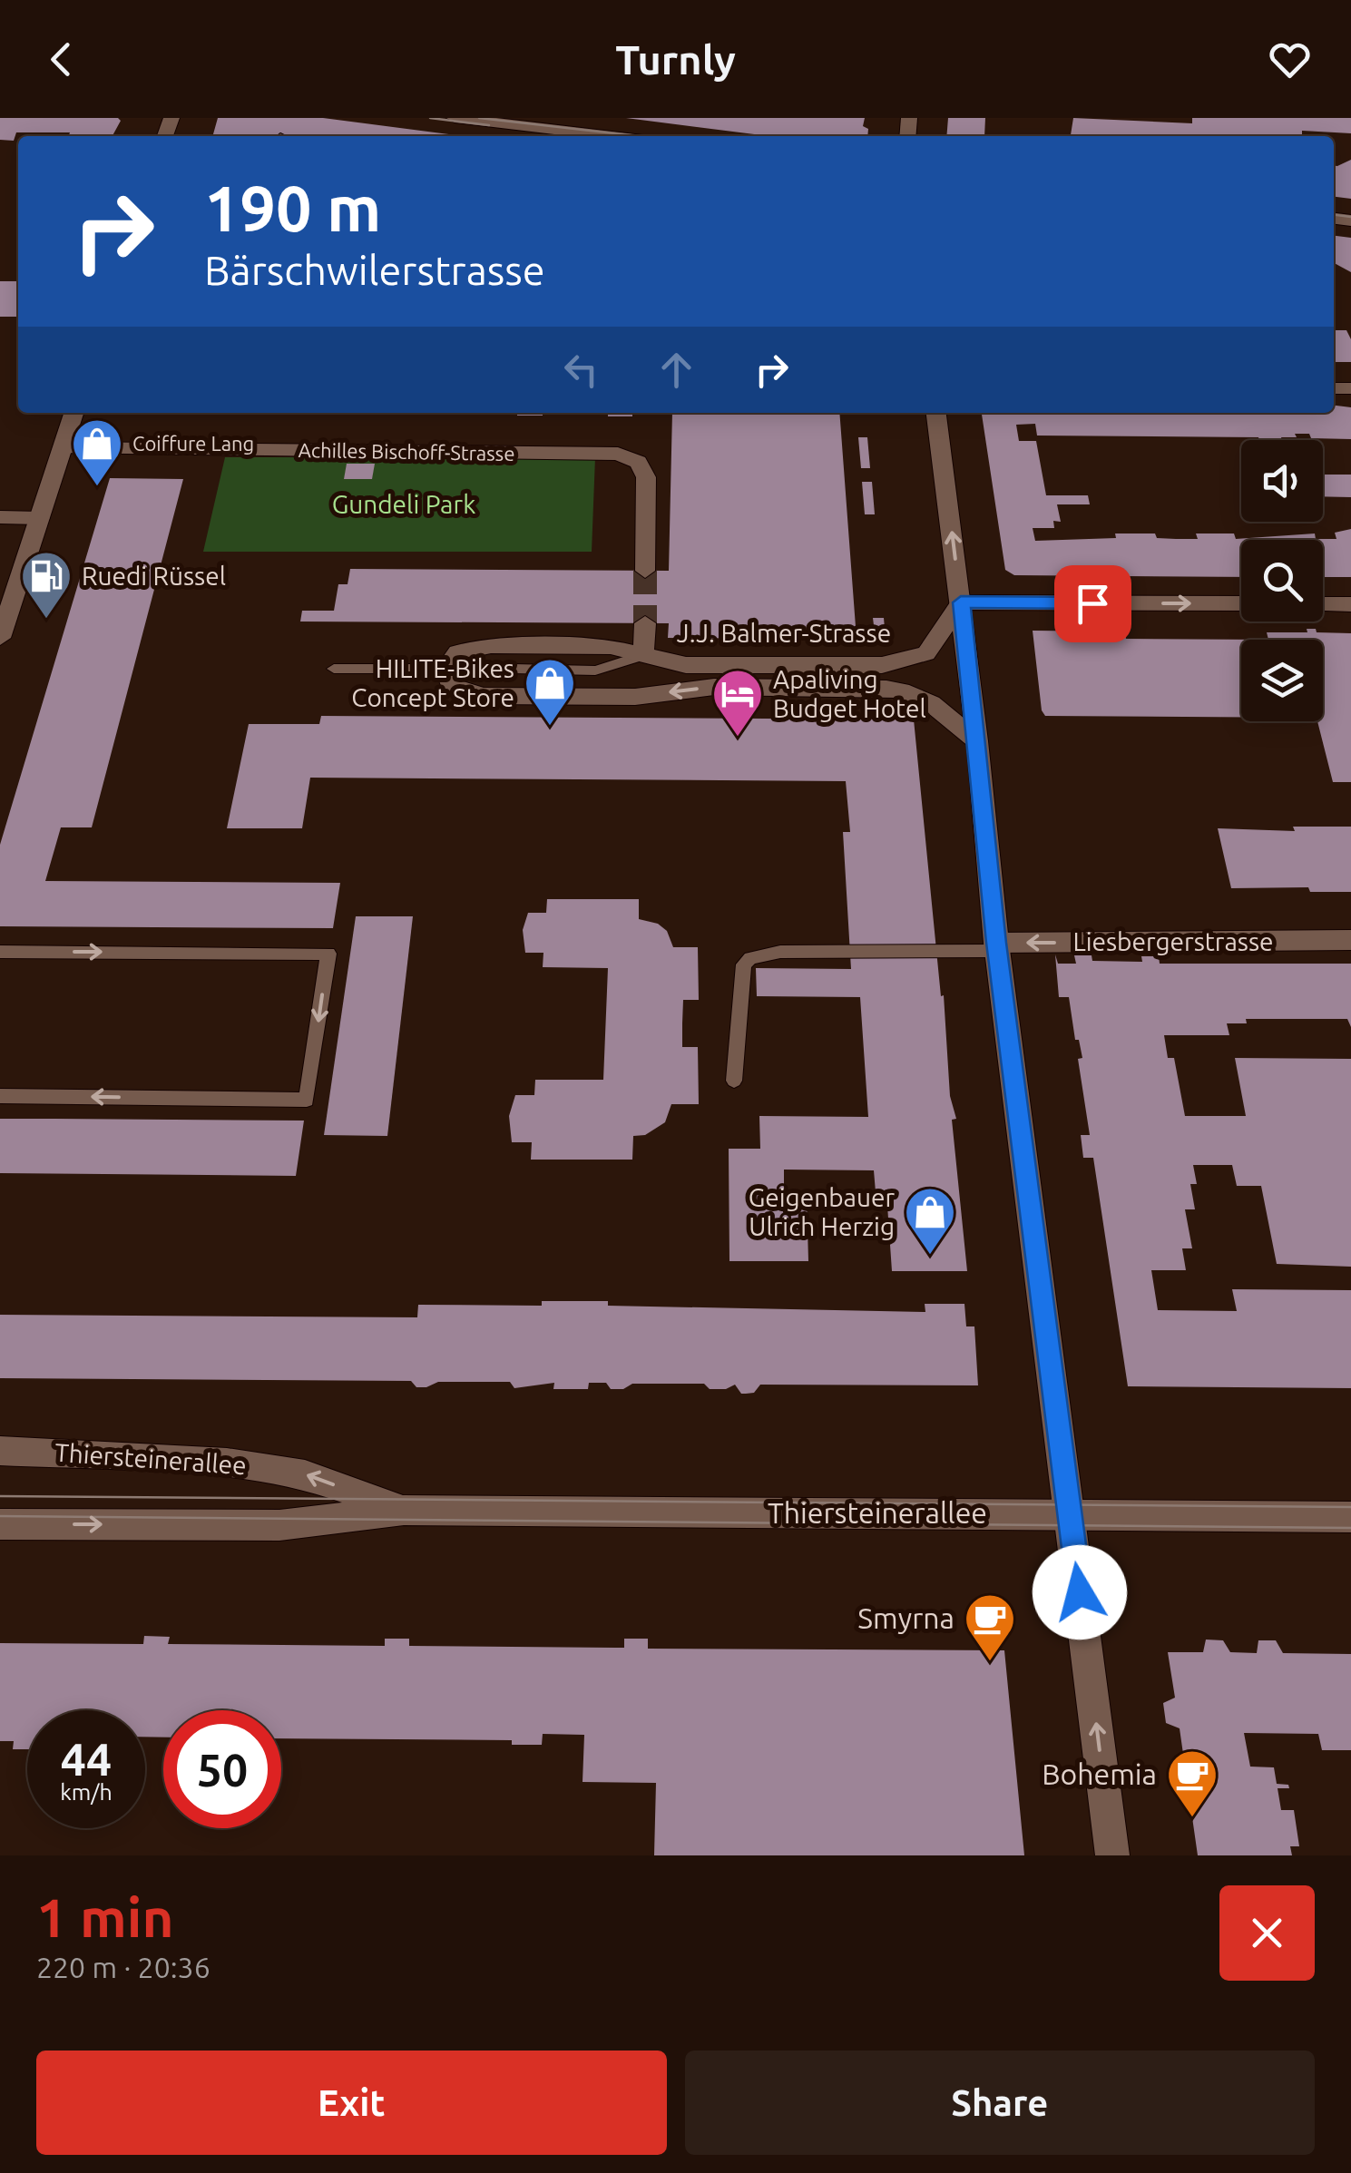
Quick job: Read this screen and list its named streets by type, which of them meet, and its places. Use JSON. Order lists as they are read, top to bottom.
{
  "streets": {
    "street": [
      "Achilles Bischoff-Strasse",
      "J.J. Balmer-Strasse",
      "Liesbergerstrasse",
      "Thiersteinerallee"
    ]
  },
  "one_way": ["Liesbergerstrasse"],
  "parks": ["Gundeli Park"],
  "places": {
    "shop": ["Coiffure Lang", "HILITE-Bikes Concept Store", "Geigenbauer Ulrich Herzig"],
    "fuel station": ["Ruedi Rüssel"],
    "hotel": ["Apaliving Budget Hotel"],
    "cafe": ["Smyrna", "Bohemia"]
  },
  "page": {
    "header": "Turnly",
    "turn": ["190 m", "Bärschwilerstrasse"],
    "speed": "44 km/h",
    "limit": "50",
    "heading": ["1 min", "220 m · 20:36"],
    "buttons": ["Exit", "Share"]
  }
}
